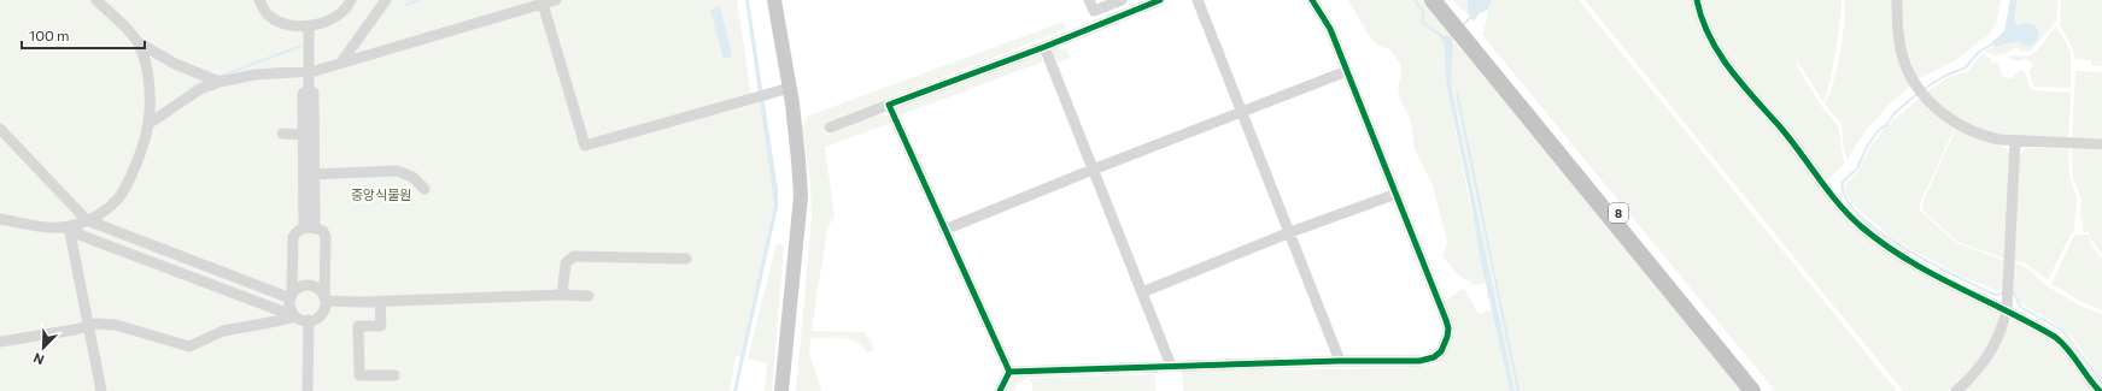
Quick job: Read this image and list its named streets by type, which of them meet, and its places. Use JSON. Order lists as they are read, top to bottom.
{
  "streets": {
    "highway": ["8"]
  },
  "parks": ["중앙식물원"],
  "scale_bar": "100 m",
  "north": "bottom left"
}
